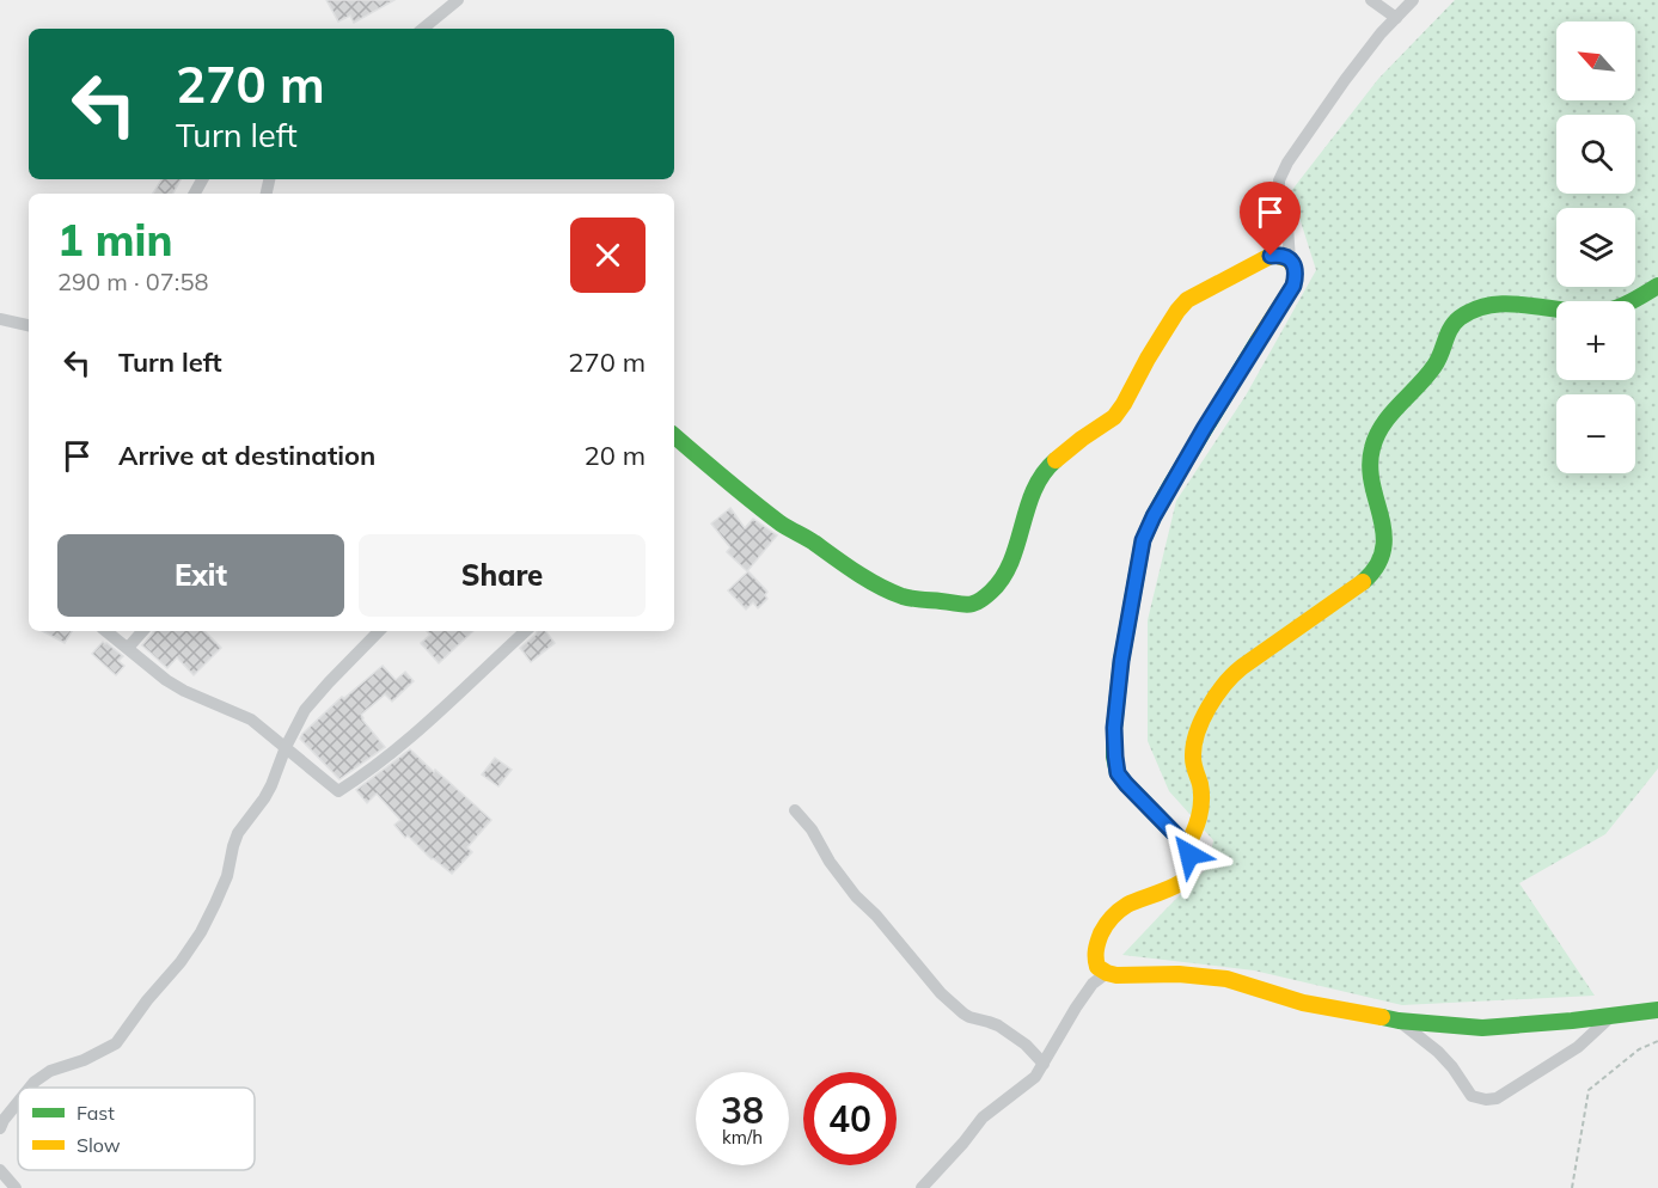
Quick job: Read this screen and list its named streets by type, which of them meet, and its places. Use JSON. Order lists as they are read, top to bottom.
{
  "legend": ["Fast", "Slow"],
  "north": "top left",
  "page": {
    "map_buttons": ["+", "−"],
    "turn": ["270 m", "Turn left"],
    "heading": ["1 min", "290 m · 07:58"],
    "list": [
      {
        "name": "Turn left",
        "value": "270 m"
      },
      {
        "name": "Arrive at destination",
        "value": "20 m"
      }
    ],
    "buttons": ["Exit", "Share"],
    "speed": "38 km/h",
    "limit": "40"
  }
}
